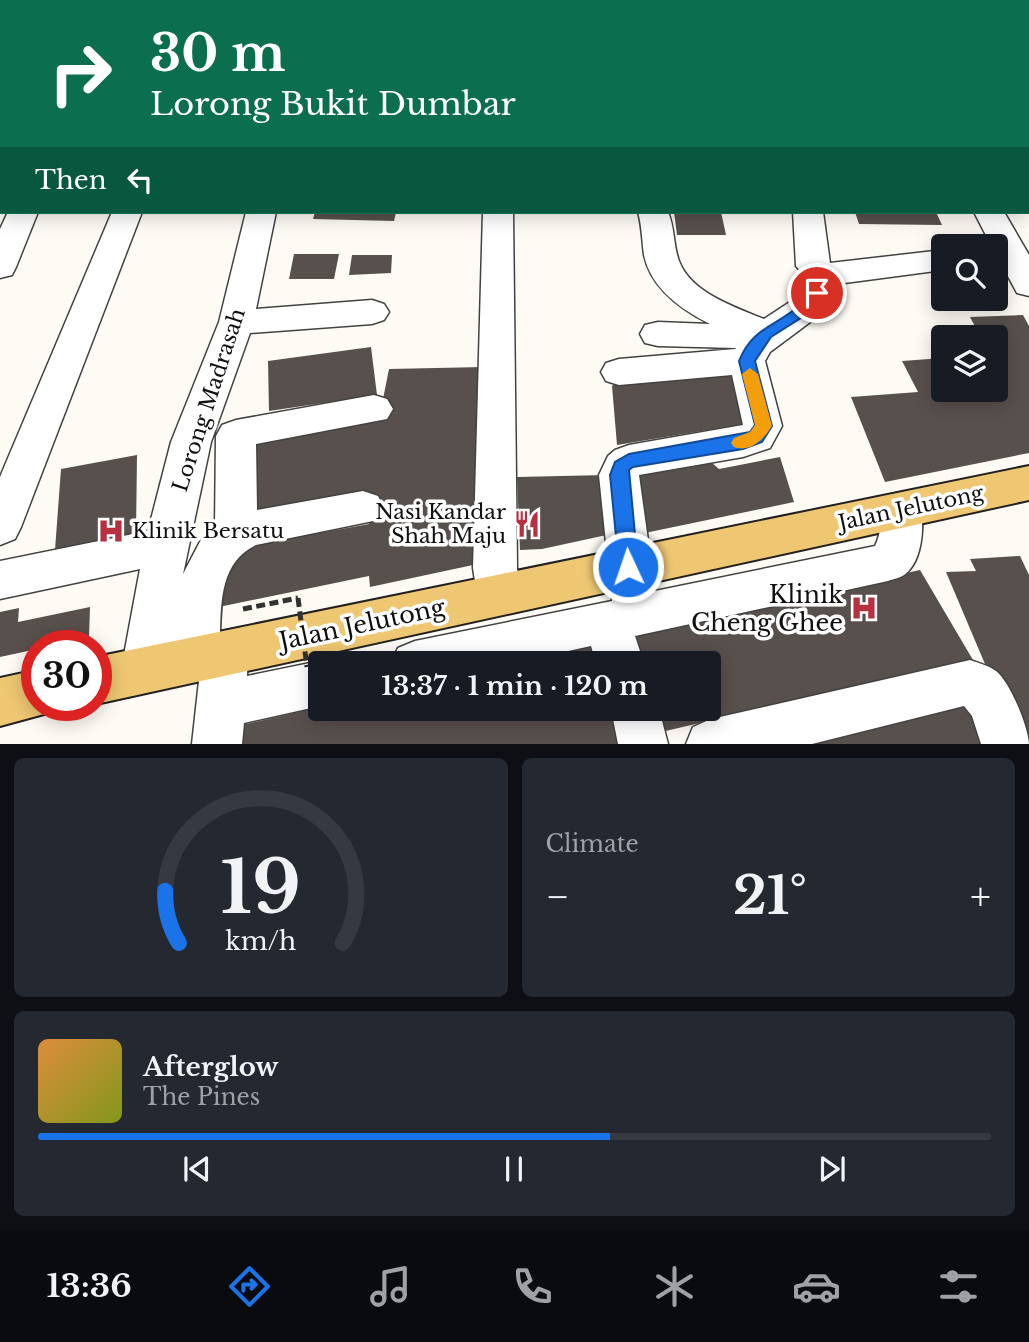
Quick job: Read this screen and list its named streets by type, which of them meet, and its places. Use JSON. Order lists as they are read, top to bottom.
{
  "streets": {
    "main road": ["Jalan Jelutong"],
    "street": ["Lorong Madrasah"]
  },
  "crossings": [
    ["Lorong Madrasah", "Jalan Jelutong"]
  ],
  "places": {
    "restaurant": ["Nasi Kandar Shah Maju"],
    "hospital": ["Klinik Bersatu", "Klinik Cheng Ghee"]
  },
  "page": {
    "turn": ["30 m", "Lorong Bukit Dumbar"],
    "then": "Then",
    "limit": "30",
    "trip": "13:37 · 1 min · 120 m",
    "tile": "Climate",
    "heat": ["−", "21°", "+"],
    "song": ["Afterglow", "The Pines"],
    "tabs": "13:36",
    "gauge": ["19", "km/h"]
  }
}
